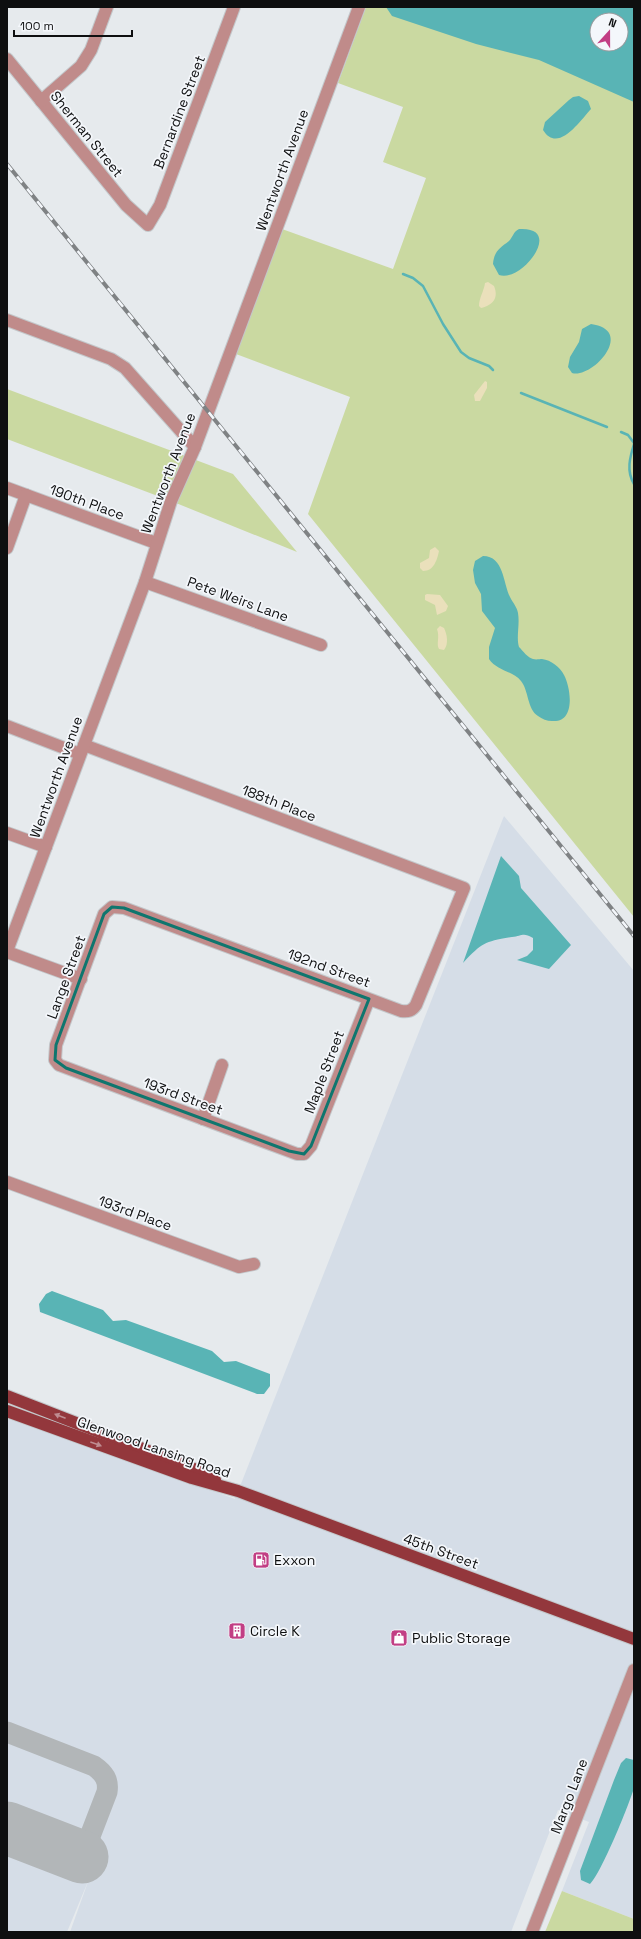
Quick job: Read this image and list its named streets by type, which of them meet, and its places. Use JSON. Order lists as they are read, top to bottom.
{
  "streets": {
    "main road": ["Glenwood Lansing Road", "45th Street"],
    "street": [
      "Bernardine Street",
      "Sherman Street",
      "Wentworth Avenue",
      "190th Place",
      "Pete Weirs Lane",
      "188th Place",
      "192nd Street",
      "Lange Street",
      "Maple Street",
      "193rd Street",
      "193rd Place",
      "Margo Lane"
    ]
  },
  "crossings": [
    ["Bernardine Street", "Sherman Street"],
    ["Wentworth Avenue", "190th Place"],
    ["Wentworth Avenue", "Pete Weirs Lane"],
    ["Wentworth Avenue", "188th Place"],
    ["188th Place", "192nd Street"],
    ["192nd Street", "Lange Street"],
    ["192nd Street", "Maple Street"],
    ["Lange Street", "193rd Street"],
    ["Maple Street", "193rd Street"],
    ["Glenwood Lansing Road", "45th Street"]
  ],
  "places": {
    "fuel station": ["Exxon"],
    "building": ["Circle K"],
    "shop": ["Public Storage"]
  },
  "scale_bar": "100 m",
  "north": "top"
}
